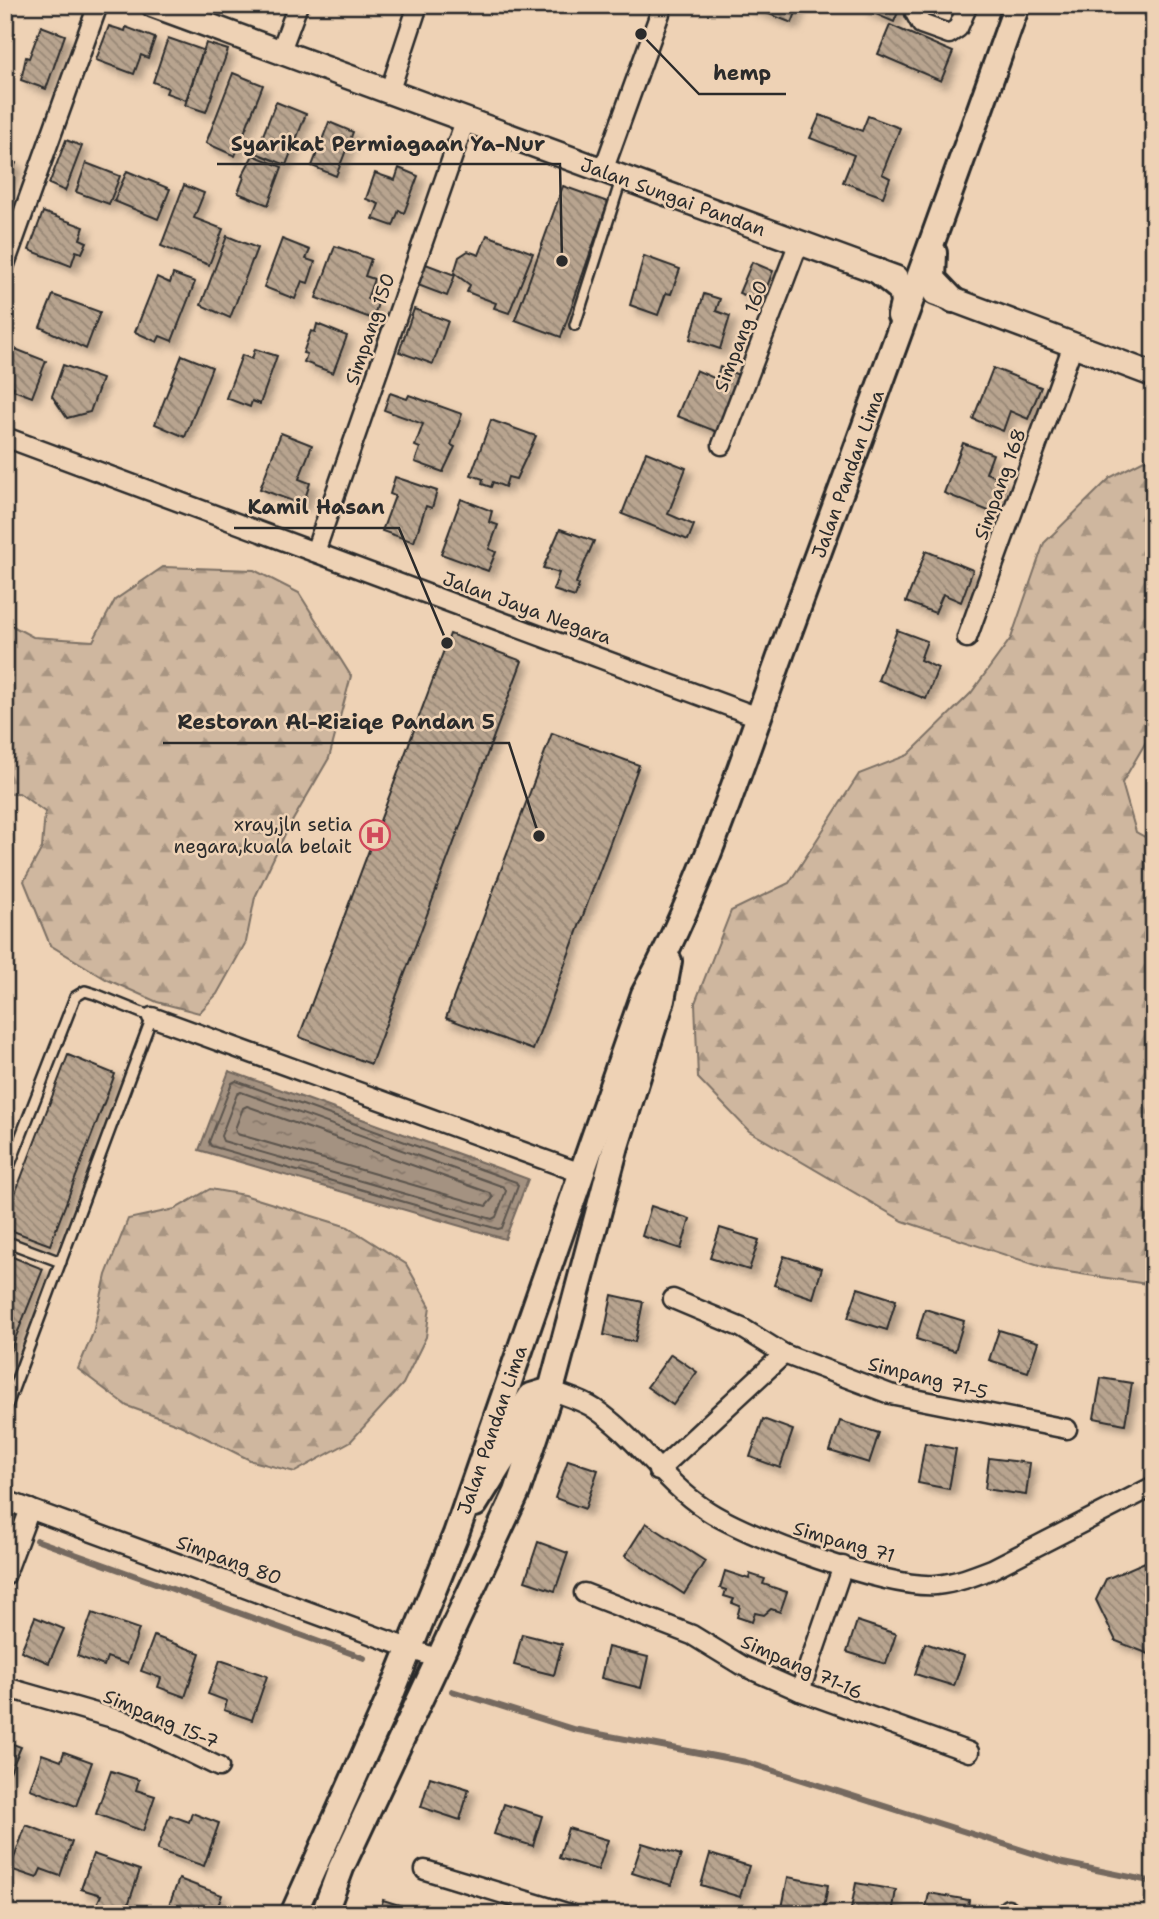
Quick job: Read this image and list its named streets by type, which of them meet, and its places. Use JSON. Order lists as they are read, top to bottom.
{
  "streets": {
    "main road": ["Jalan Pandan Lima"],
    "street": [
      "Jalan Sungai Pandan",
      "Simpang 150",
      "Simpang 160",
      "Simpang 168",
      "Jalan Jaya Negara",
      "Simpang 71-5",
      "Simpang 71",
      "Simpang 80",
      "Simpang 71-16",
      "Simpang 15-7"
    ]
  },
  "crossings": [
    ["Jalan Sungai Pandan", "Simpang 150"],
    ["Jalan Sungai Pandan", "Simpang 160"],
    ["Jalan Sungai Pandan", "Jalan Pandan Lima"],
    ["Jalan Sungai Pandan", "Simpang 168"],
    ["Simpang 150", "Jalan Jaya Negara"],
    ["Jalan Pandan Lima", "Jalan Jaya Negara"],
    ["Jalan Pandan Lima", "Simpang 71"],
    ["Jalan Pandan Lima", "Simpang 80"]
  ],
  "places": {
    "other": [
      "hemp",
      "Syarikat Permiagaan Ya-Nur",
      "Kamil Hasan",
      "Restoran Al-Riziqe Pandan 5"
    ],
    "hospital": ["xray,jln setia negara,kuala belait"]
  }
}
